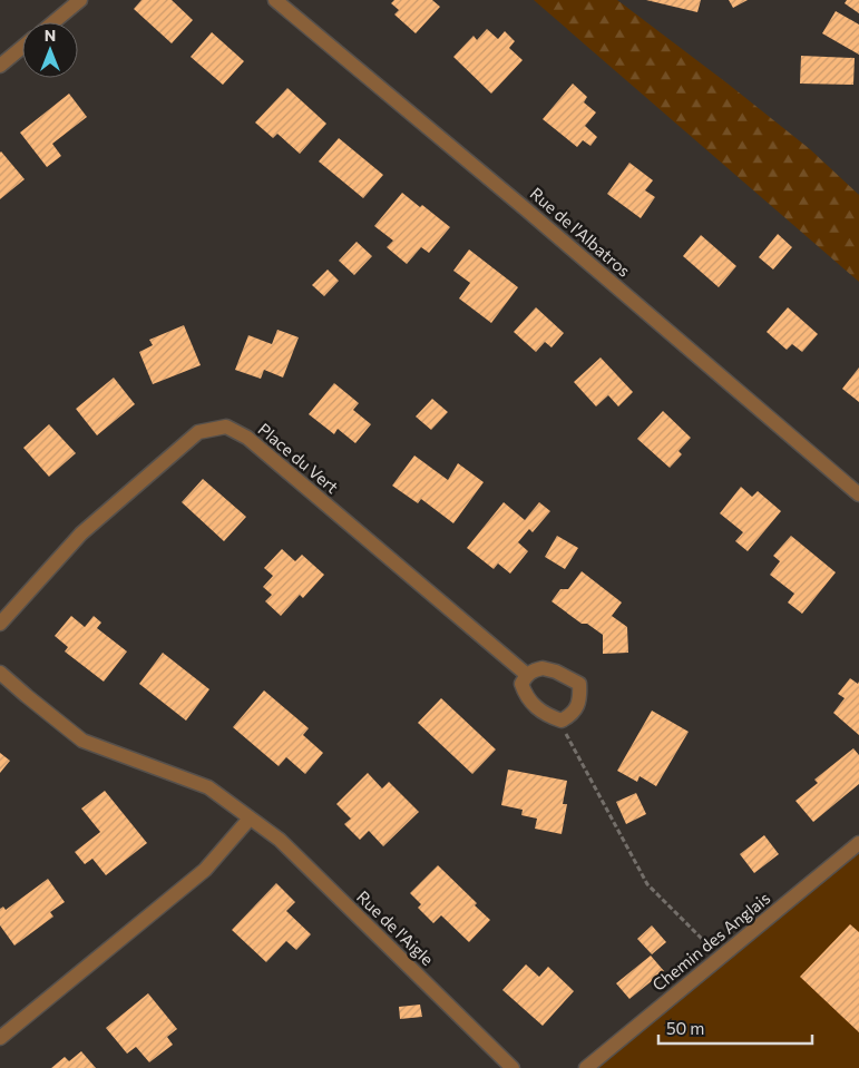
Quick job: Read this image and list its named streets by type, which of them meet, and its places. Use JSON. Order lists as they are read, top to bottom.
{
  "streets": {
    "street": [
      "Rue de l'Albatros",
      "Place du Vert",
      "Rue de l'Aigle",
      "Chemin des Anglais"
    ]
  },
  "scale_bar": "50 m",
  "north": "top"
}
